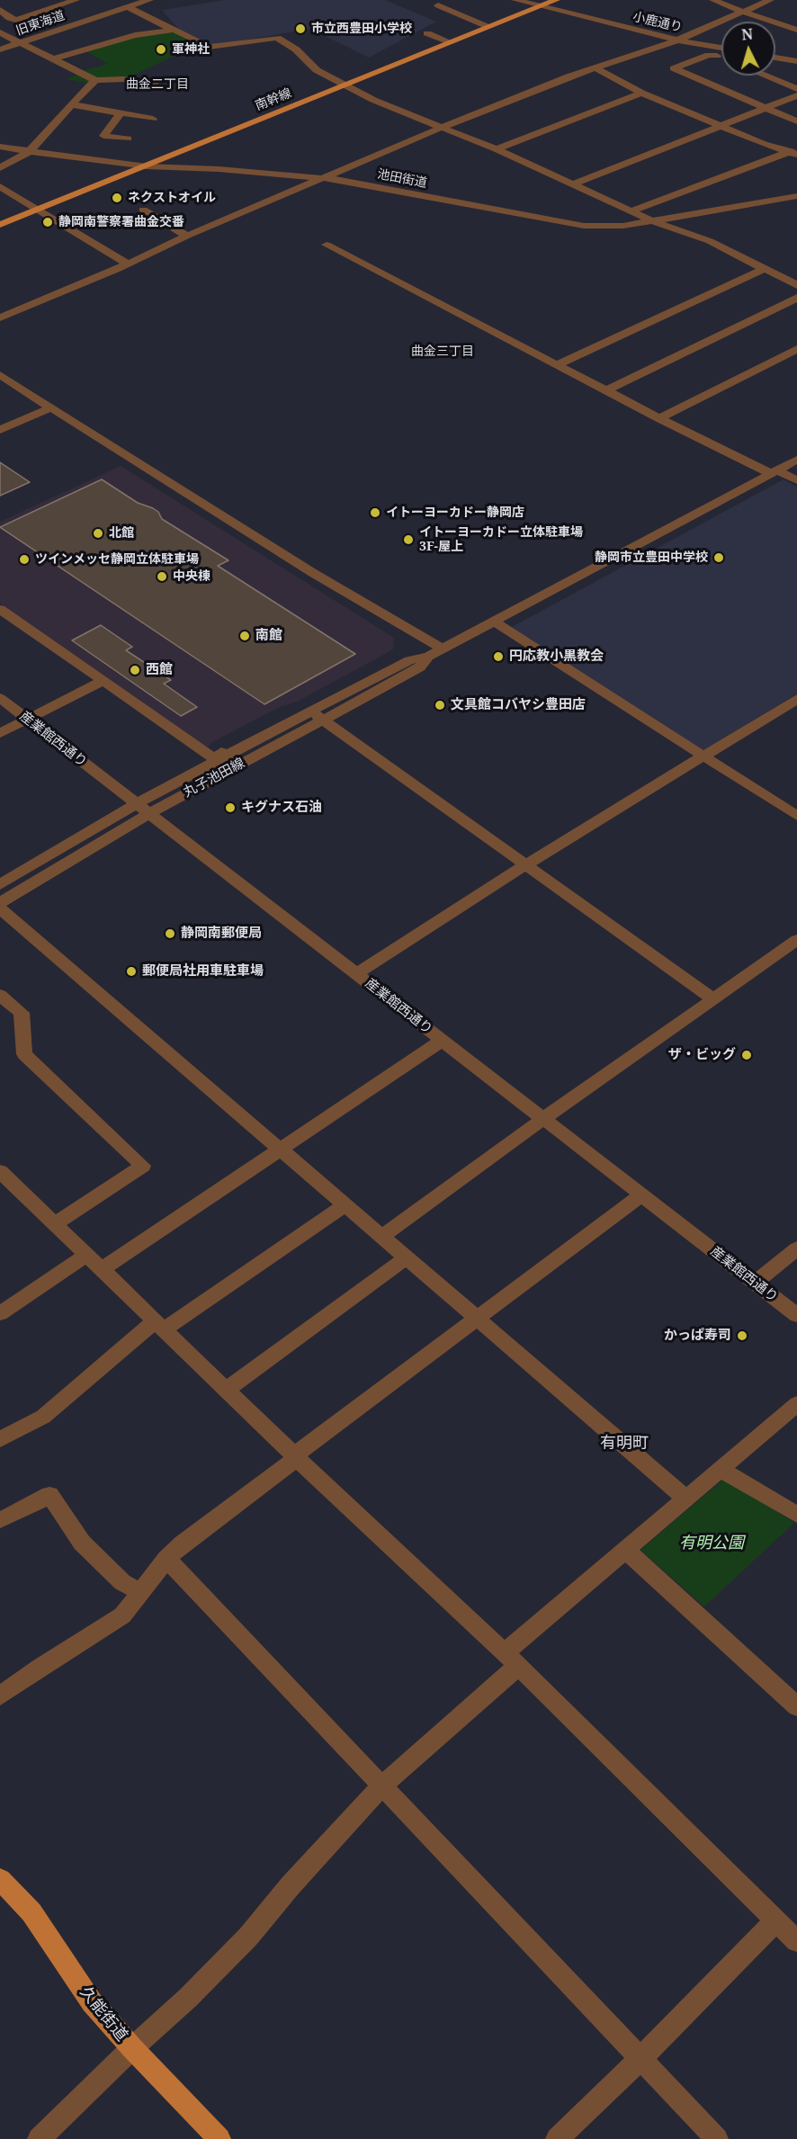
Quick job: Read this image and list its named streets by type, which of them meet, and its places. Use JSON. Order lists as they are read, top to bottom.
{
  "streets": {
    "main road": ["南幹線", "久能街道"],
    "street": [
      "小鹿通り",
      "旧東海道",
      "池田街道",
      "産業館西通り",
      "丸子池田線"
    ]
  },
  "crossings": [
    ["小鹿通り", "南幹線"],
    ["南幹線", "池田街道"],
    ["産業館西通り", "丸子池田線"]
  ],
  "districts": ["曲金二丁目", "曲金三丁目", "有明町"],
  "parks": ["有明公園"],
  "places": [
    "市立西豊田小学校",
    "軍神社",
    "ネクストオイル",
    "静岡南警察署曲金交番",
    "イトーヨーカドー静岡店",
    "北館",
    "イトーヨーカドー立体駐車場 3F-屋上",
    "静岡市立豊田中学校",
    "ツインメッセ静岡立体駐車場",
    "中央棟",
    "南館",
    "円応教小黒教会",
    "西館",
    "文具館コバヤシ豊田店",
    "キグナス石油",
    "静岡南郵便局",
    "郵便局社用車駐車場",
    "ザ・ビッグ",
    "かっぱ寿司"
  ],
  "north": "top"
}
